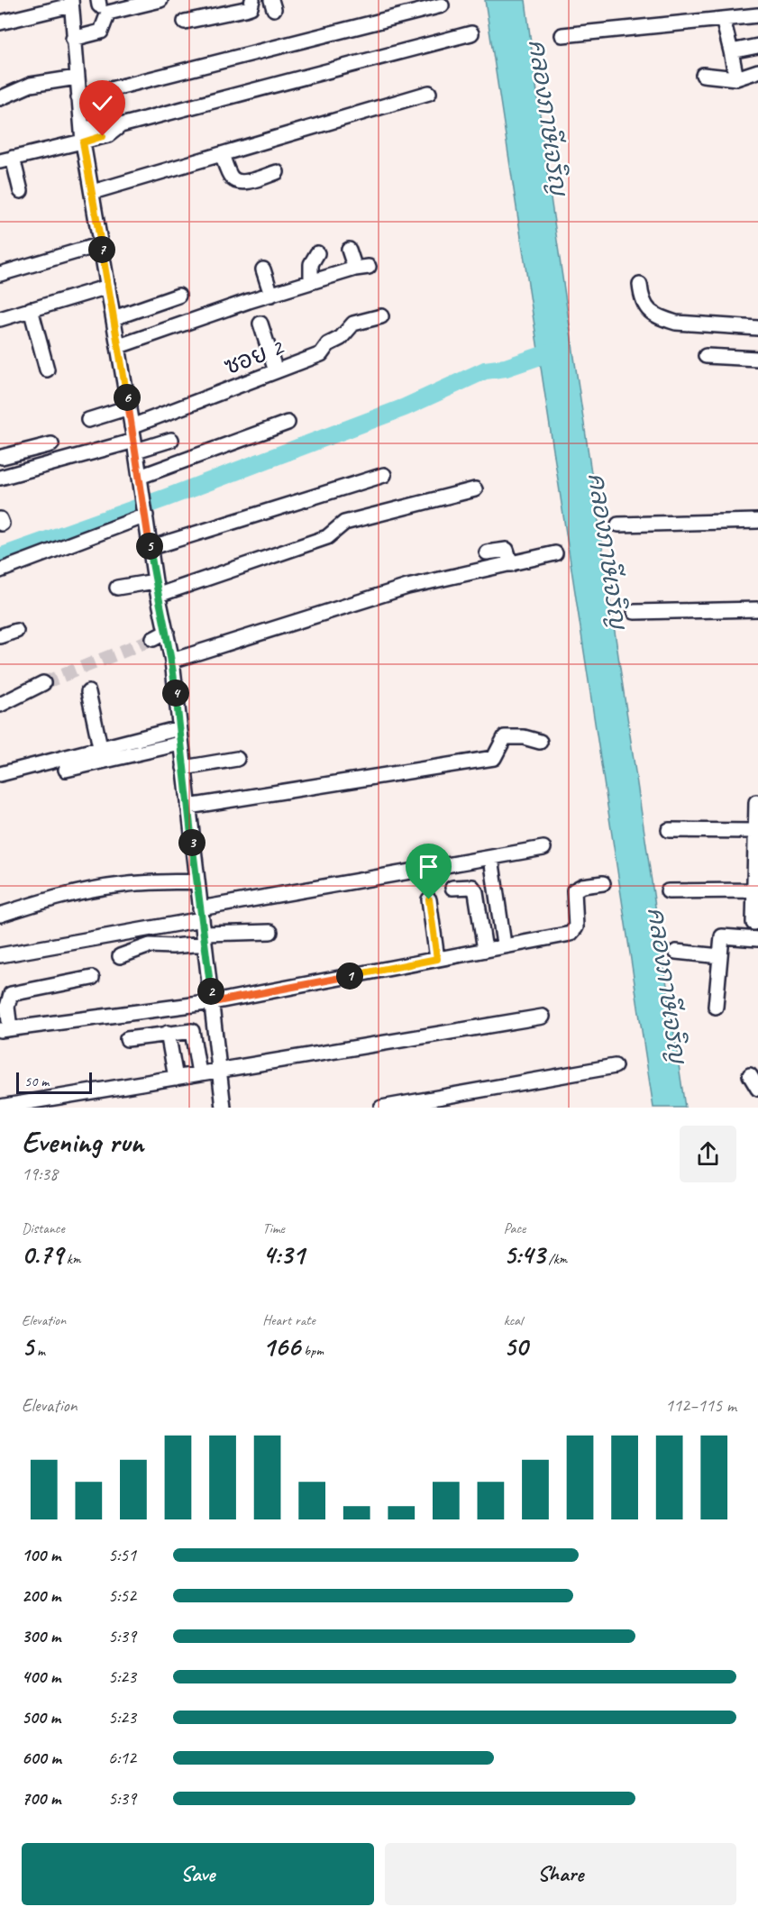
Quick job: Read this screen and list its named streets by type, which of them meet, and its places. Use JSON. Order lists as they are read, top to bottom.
{
  "streets": {
    "street": ["ซอย 2"]
  },
  "water": ["คลองภาษีเจริญ"],
  "scale_bar": "50 m",
  "page": {
    "pins": [
      "7",
      "6",
      "5",
      "4",
      "3",
      "1",
      "2"
    ],
    "scale": "50 m",
    "heading": ["Evening run", "19:38"],
    "stats": [
      ["Distance", "0.79 km"],
      ["Time", "4:31"],
      ["Pace", "5:43 /km"],
      ["Elevation", "5 m"],
      ["Heart rate", "166 bpm"],
      ["kcal", "50"]
    ],
    "chart": ["Elevation", "112–115 m"],
    "list": [
      {
        "name": "100 m",
        "note": "5:51"
      },
      {
        "name": "200 m",
        "note": "5:52"
      },
      {
        "name": "300 m",
        "note": "5:39"
      },
      {
        "name": "400 m",
        "note": "5:23"
      },
      {
        "name": "500 m",
        "note": "5:23"
      },
      {
        "name": "600 m",
        "note": "6:12"
      },
      {
        "name": "700 m",
        "note": "5:39"
      }
    ],
    "buttons": ["Save", "Share"]
  }
}
